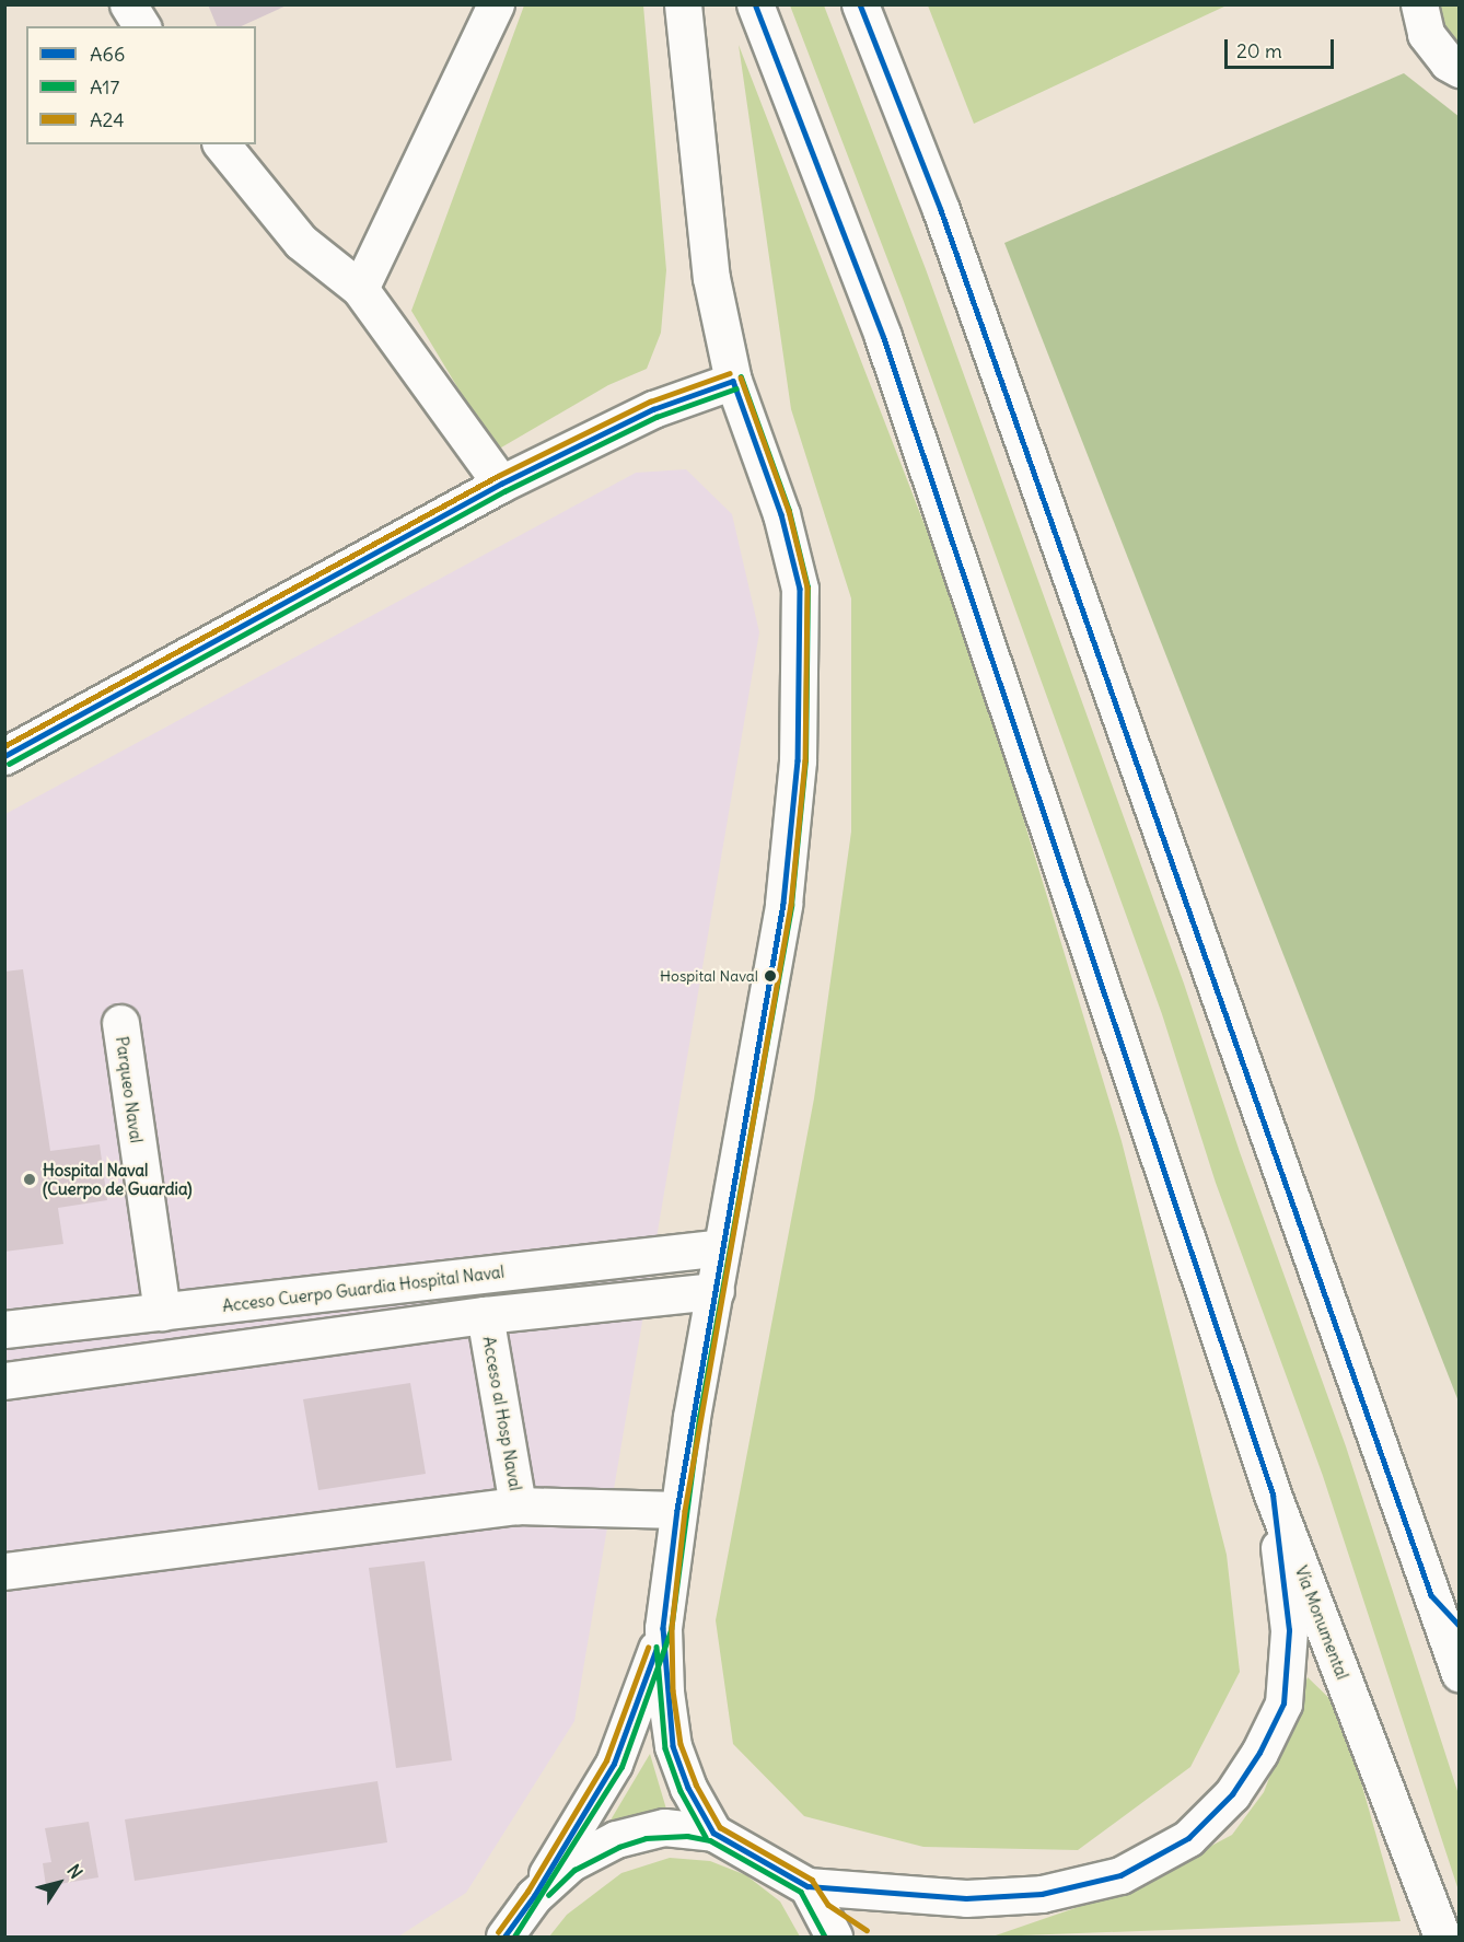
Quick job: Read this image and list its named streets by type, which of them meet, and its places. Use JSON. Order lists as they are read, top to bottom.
{
  "streets": {
    "main road": [
      "Parqueo Naval",
      "Acceso Cuerpo Guardia Hospital Naval",
      "Acceso al Hosp Naval",
      "Vía Monumental"
    ]
  },
  "crossings": [
    ["Parqueo Naval", "Acceso Cuerpo Guardia Hospital Naval"]
  ],
  "places": ["Hospital Naval", "Hospital Naval (Cuerpo de Guardia)"],
  "lines": ["transit line A66", "transit line A24", "transit line A17"],
  "legend": ["A66", "A17", "A24"],
  "scale_bar": "20 m",
  "north": "top right"
}
